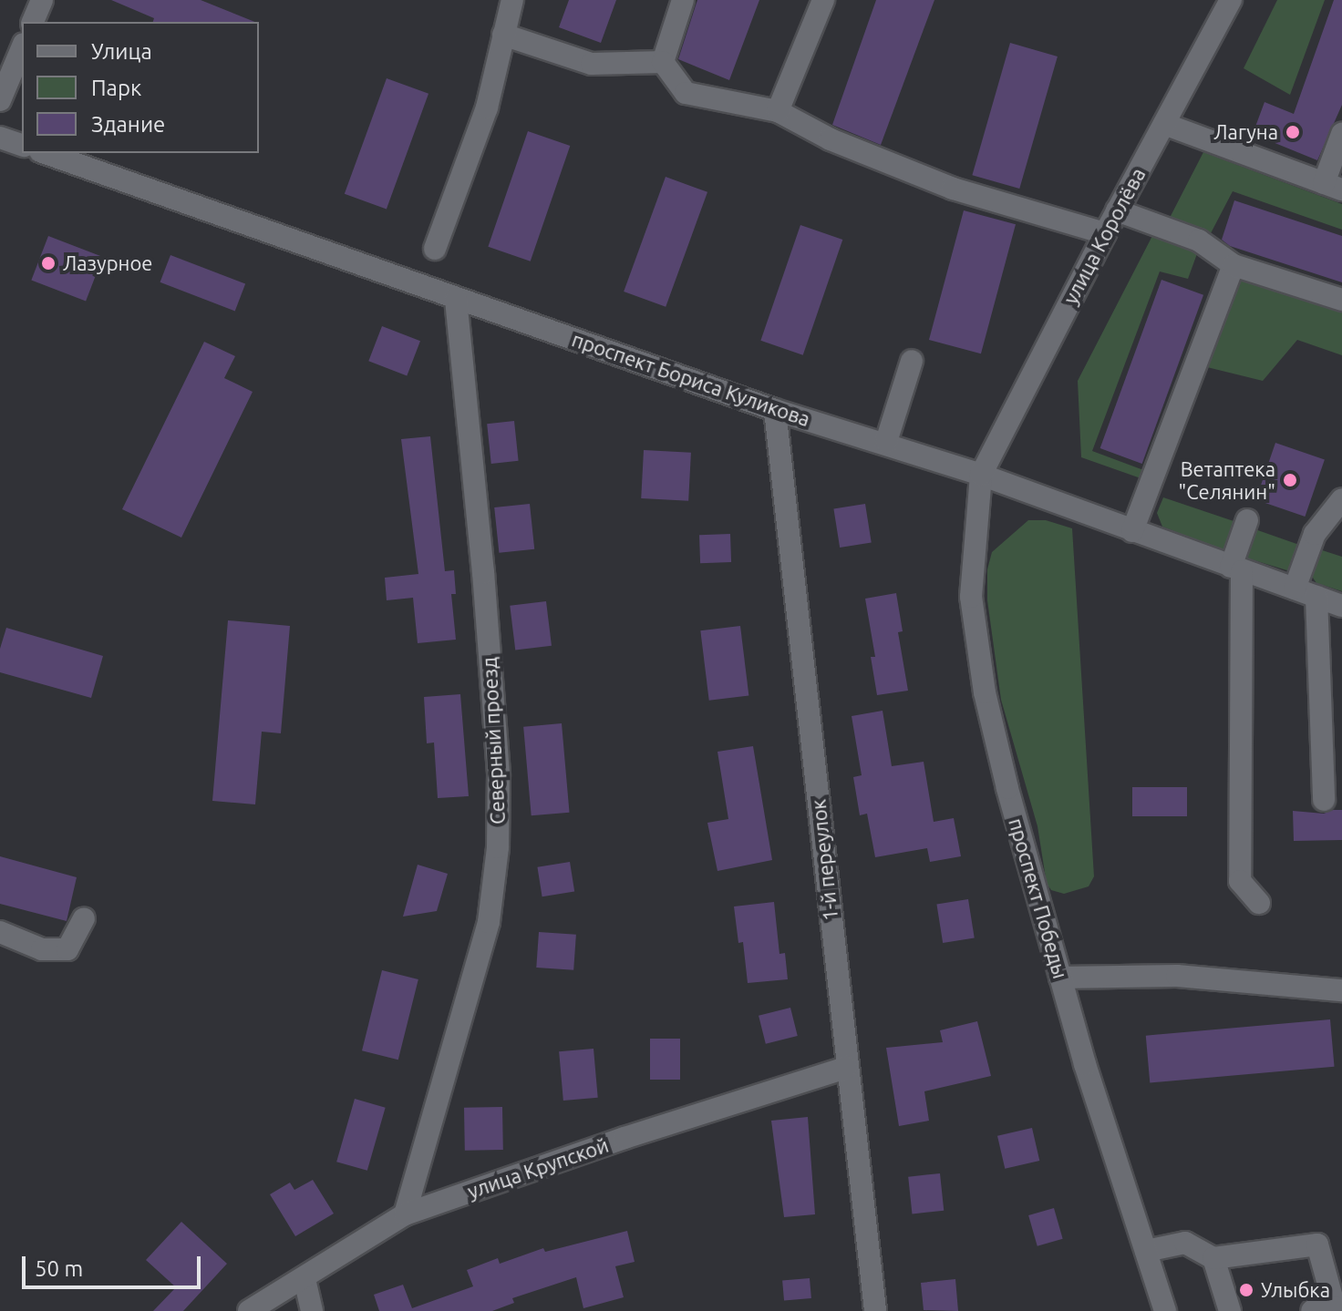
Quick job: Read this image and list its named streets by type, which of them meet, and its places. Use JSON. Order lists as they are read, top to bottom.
{
  "streets": {
    "street": [
      "улица Королёва",
      "проспект Бориса Куликова",
      "Северный проезд",
      "1-й переулок",
      "проспект Победы",
      "улица Крупской"
    ]
  },
  "crossings": [
    ["улица Королёва", "проспект Бориса Куликова"],
    ["улица Королёва", "проспект Победы"],
    ["проспект Бориса Куликова", "Северный проезд"],
    ["проспект Бориса Куликова", "1-й переулок"],
    ["проспект Бориса Куликова", "проспект Победы"],
    ["Северный проезд", "улица Крупской"],
    ["1-й переулок", "улица Крупской"]
  ],
  "places": [
    "Лагуна",
    "Лазурное",
    "Ветаптека \"Селянин\"",
    "Улыбка"
  ],
  "legend": ["Улица", "Парк", "Здание"],
  "scale_bar": "50 m"
}
